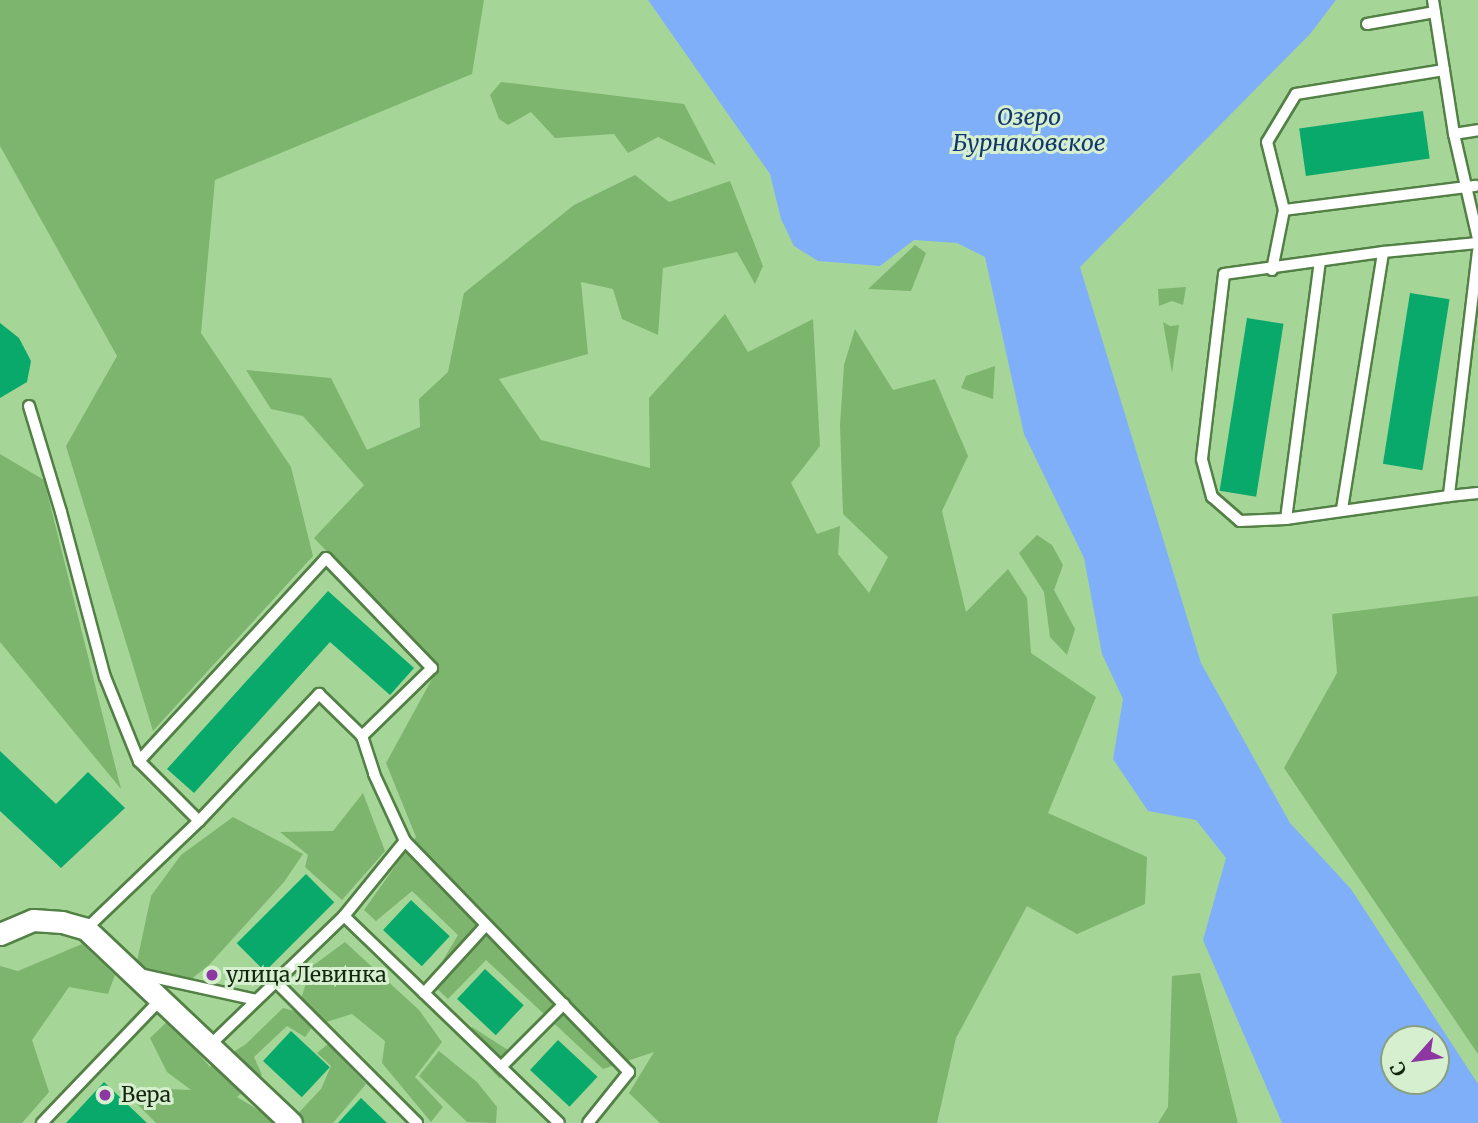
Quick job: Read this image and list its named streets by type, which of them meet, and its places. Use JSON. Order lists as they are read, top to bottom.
{
  "water": ["Озеро Бурнаковское"],
  "places": ["улица Левинка", "Вера"],
  "north": "bottom left"
}
